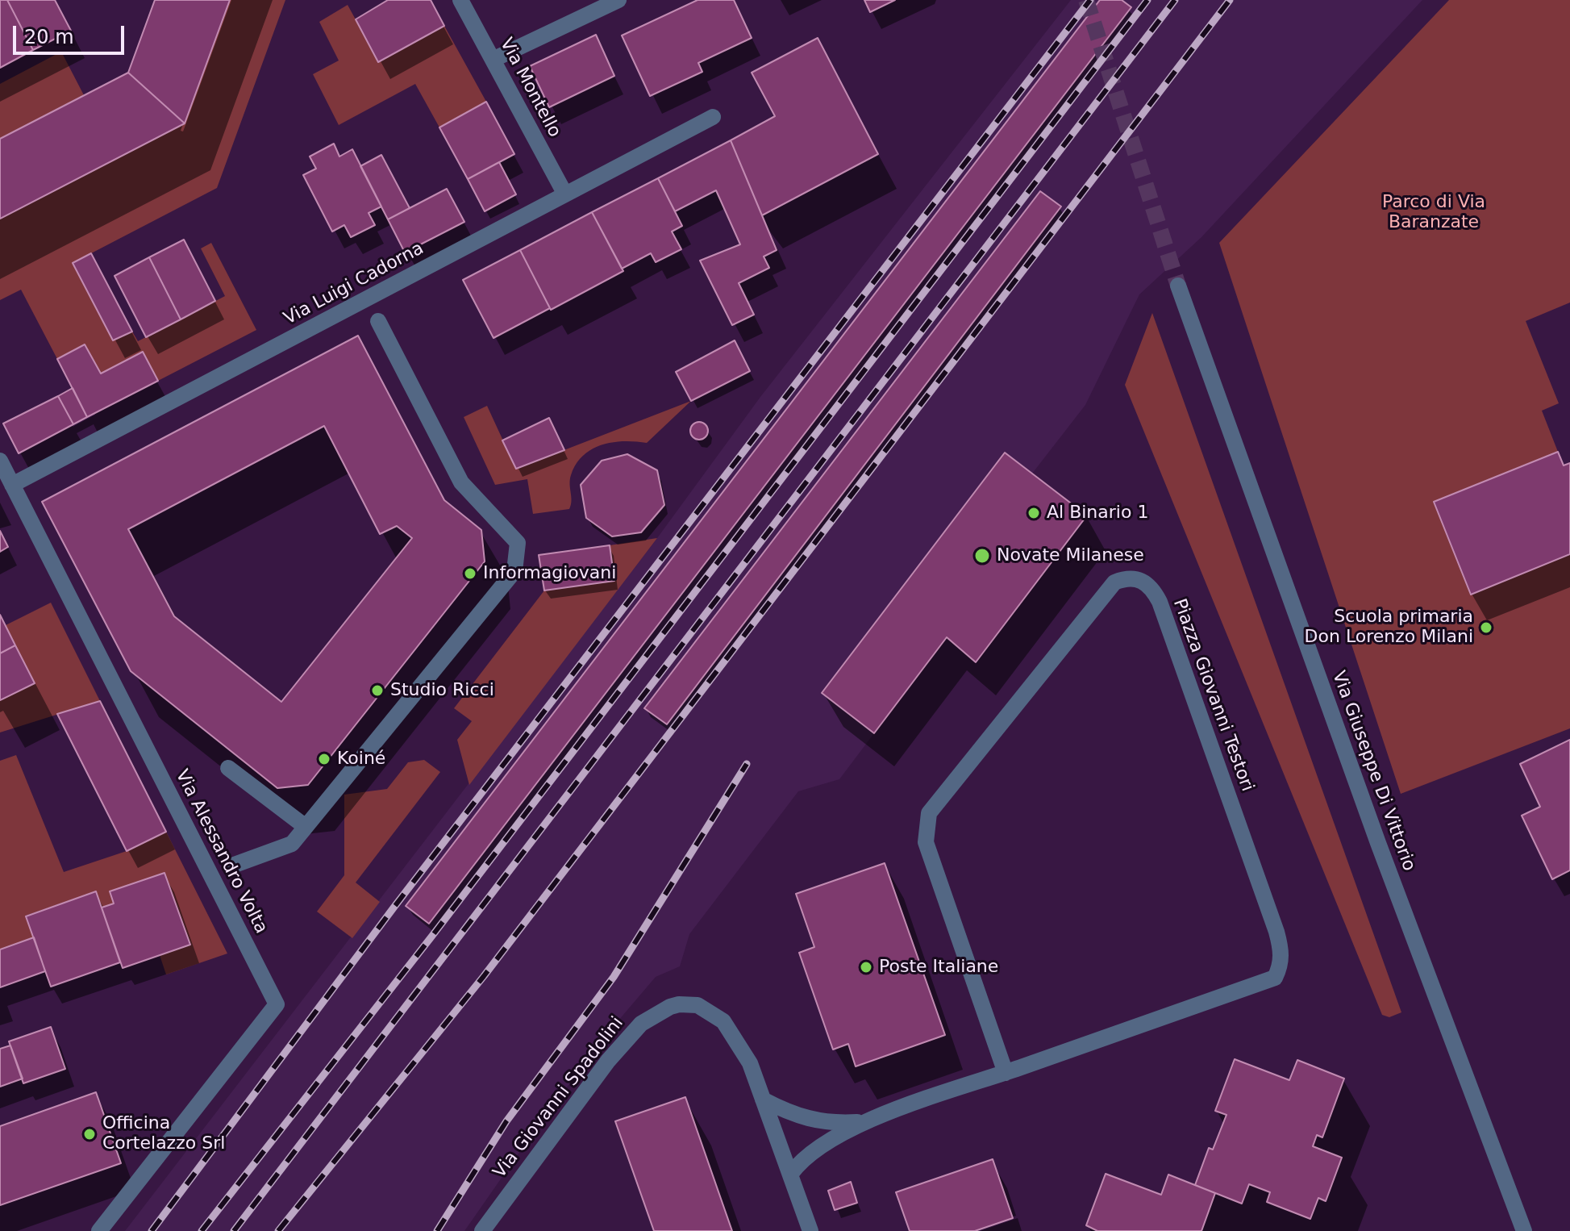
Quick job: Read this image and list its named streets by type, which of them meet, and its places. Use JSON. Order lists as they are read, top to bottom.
{
  "streets": {
    "street": [
      "Via Montello",
      "Via Luigi Cadorna",
      "Piazza Giovanni Testori",
      "Via Giuseppe Di Vittorio",
      "Via Alessandro Volta",
      "Via Giovanni Spadolini"
    ]
  },
  "crossings": [
    ["Via Montello", "Via Luigi Cadorna"],
    ["Via Luigi Cadorna", "Via Alessandro Volta"],
    ["Piazza Giovanni Testori", "Via Giovanni Spadolini"]
  ],
  "parks": ["Parco di Via Baranzate"],
  "places": [
    "Al Binario 1",
    "Novate Milanese",
    "Informagiovani",
    "Scuola primaria Don Lorenzo Milani",
    "Studio Ricci",
    "Koiné",
    "Poste Italiane",
    "Officina Cortelazzo Srl"
  ],
  "scale_bar": "20 m"
}
